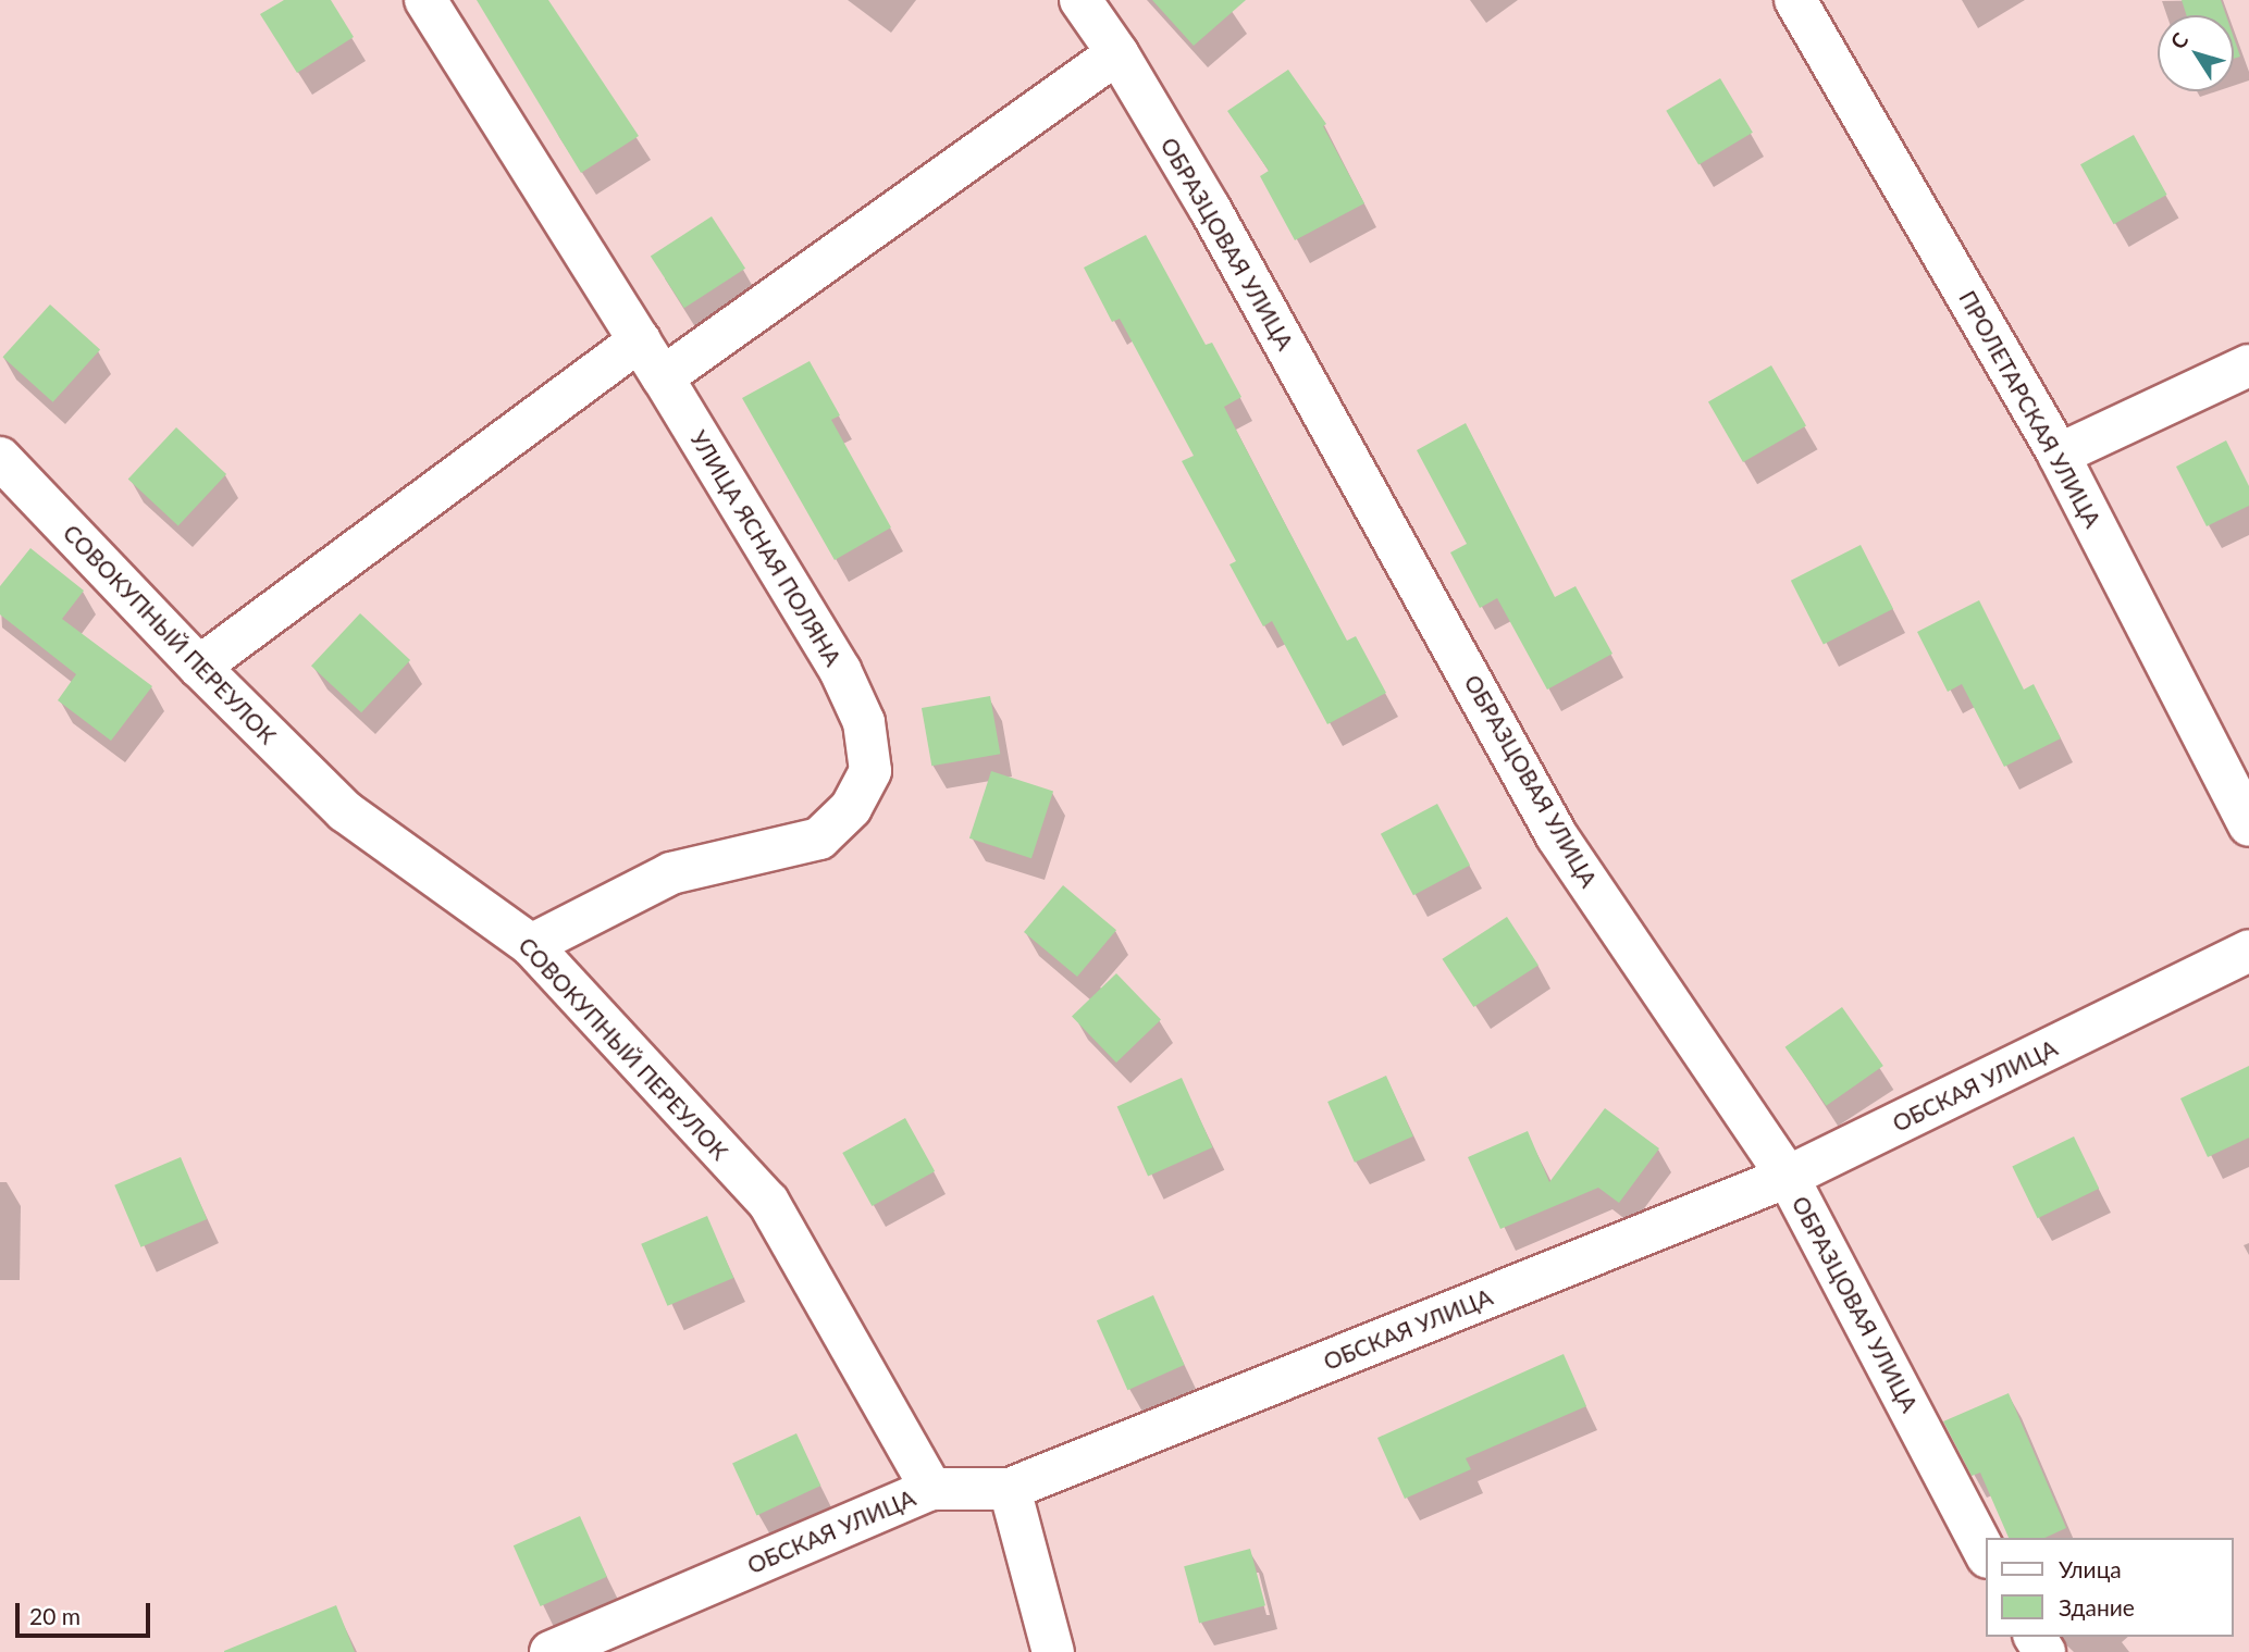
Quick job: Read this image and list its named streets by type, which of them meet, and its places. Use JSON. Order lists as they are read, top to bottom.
{
  "streets": {
    "street": [
      "ОБРАЗЦОВАЯ УЛИЦА",
      "ПРОЛЕТАРСКАЯ УЛИЦА",
      "УЛИЦА ЯСНАЯ ПОЛЯНА",
      "СОВОКУПНЫЙ ПЕРЕУЛОК",
      "ОБСКАЯ УЛИЦА"
    ]
  },
  "crossings": [
    ["ОБРАЗЦОВАЯ УЛИЦА", "ОБСКАЯ УЛИЦА"],
    ["УЛИЦА ЯСНАЯ ПОЛЯНА", "СОВОКУПНЫЙ ПЕРЕУЛОК"],
    ["СОВОКУПНЫЙ ПЕРЕУЛОК", "ОБСКАЯ УЛИЦА"]
  ],
  "legend": ["Улица", "Здание"],
  "scale_bar": "20 m",
  "north": "top left"
}
